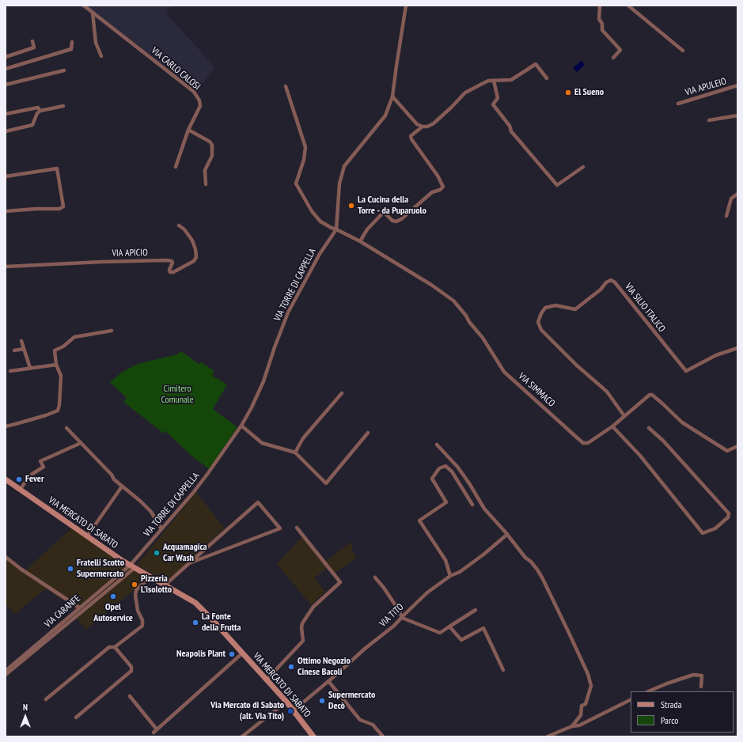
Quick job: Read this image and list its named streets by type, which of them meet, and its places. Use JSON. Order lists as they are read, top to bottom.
{
  "streets": {
    "street": [
      "VIA CARLO CALOSI",
      "VIA APULEIO",
      "VIA APICIO",
      "VIA TORRE DI CAPPELLA",
      "VIA SILIO ITALICO",
      "VIA SIMMACO",
      "VIA MERCATO DI SABATO",
      "VIA CARANFE",
      "VIA TITO"
    ]
  },
  "crossings": [
    ["VIA TORRE DI CAPPELLA", "VIA SIMMACO"],
    ["VIA TORRE DI CAPPELLA", "VIA MERCATO DI SABATO"],
    ["VIA TORRE DI CAPPELLA", "VIA CARANFE"],
    ["VIA SILIO ITALICO", "VIA SIMMACO"],
    ["VIA MERCATO DI SABATO", "VIA CARANFE"],
    ["VIA MERCATO DI SABATO", "VIA TITO"]
  ],
  "parks": ["Cimitero Comunale"],
  "places": [
    "El Sueno",
    "La Cucina della Torre - da Puparuolo",
    "Fever",
    "Acquamagica Car Wash",
    "Fratelli Scotto Supermercato",
    "Pizzeria L'isolotto",
    "Opel Autoservice",
    "La Fonte della Frutta",
    "Neapolis Plant",
    "Ottimo Negozio Cinese Bacoli",
    "Supermercato Decò",
    "Via Mercato di Sabato (alt. Via Tito)"
  ],
  "legend": ["Strada", "Parco"],
  "north": "top"
}
